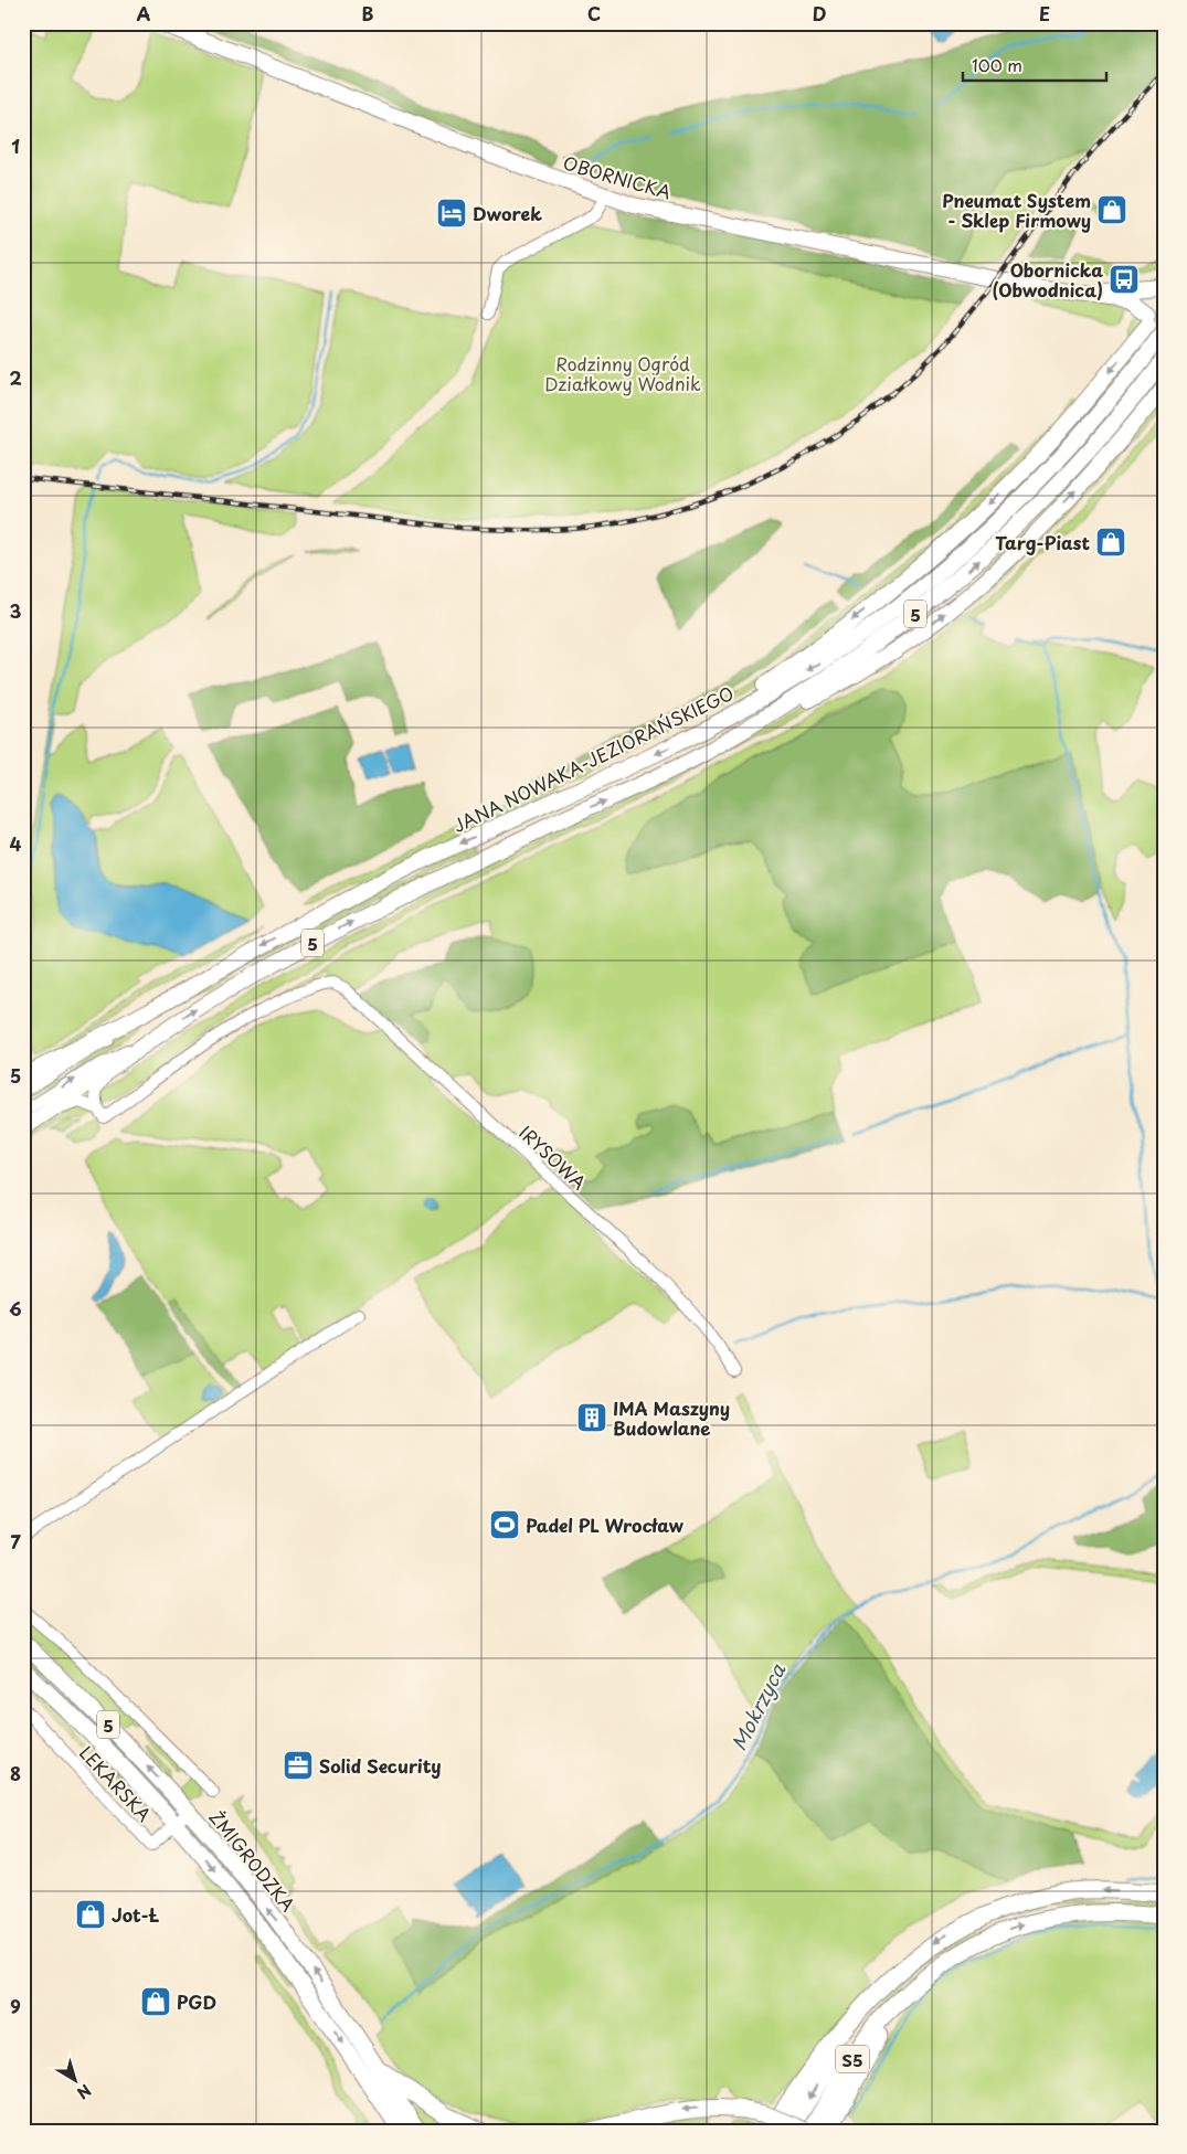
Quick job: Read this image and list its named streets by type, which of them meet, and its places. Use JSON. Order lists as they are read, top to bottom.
{
  "streets": {
    "highway": ["5", "S5"],
    "main road": ["OBORNICKA", "JANA NOWAKA-JEZIORAŃSKIEGO", "ŻMIGRODZKA"],
    "street": ["IRYSOWA", "LEKARSKA"]
  },
  "crossings": [
    ["5", "JANA NOWAKA-JEZIORAŃSKIEGO"],
    ["5", "ŻMIGRODZKA"],
    ["LEKARSKA", "ŻMIGRODZKA"]
  ],
  "water": ["Mokrzyca"],
  "parks": ["Rodzinny Ogród Działkowy Wodnik"],
  "places": {
    "shop": [
      "Pneumat System - Sklep Firmowy",
      "Targ-Piast",
      "Jot-Ł",
      "PGD"
    ],
    "hotel": ["Dworek"],
    "bus stop": ["Obornicka (Obwodnica)"],
    "building": ["IMA Maszyny Budowlane"],
    "sports": ["Padel PL Wrocław"],
    "office": ["Solid Security"]
  },
  "scale_bar": "100 m",
  "north": "bottom right",
  "grid": {
    "columns": [
      "A",
      "B",
      "C",
      "D",
      "E"
    ],
    "rows": [
      "1",
      "2",
      "3",
      "4",
      "5",
      "6",
      "7",
      "8",
      "9"
    ]
  }
}
